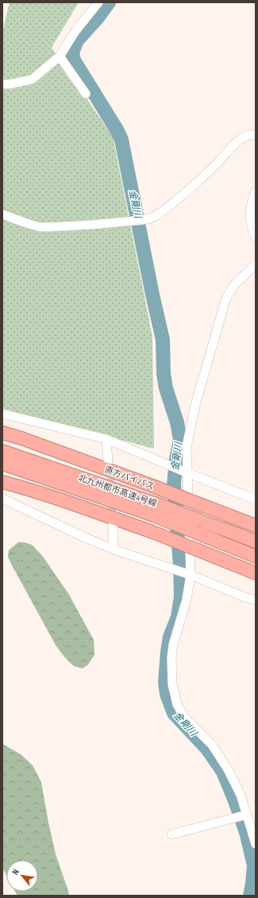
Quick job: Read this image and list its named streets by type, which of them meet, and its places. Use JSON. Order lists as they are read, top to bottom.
{
  "streets": {
    "highway": ["直方バイパス", "北九州都市高速4号線"]
  },
  "water": ["金剛川"],
  "north": "top left"
}
